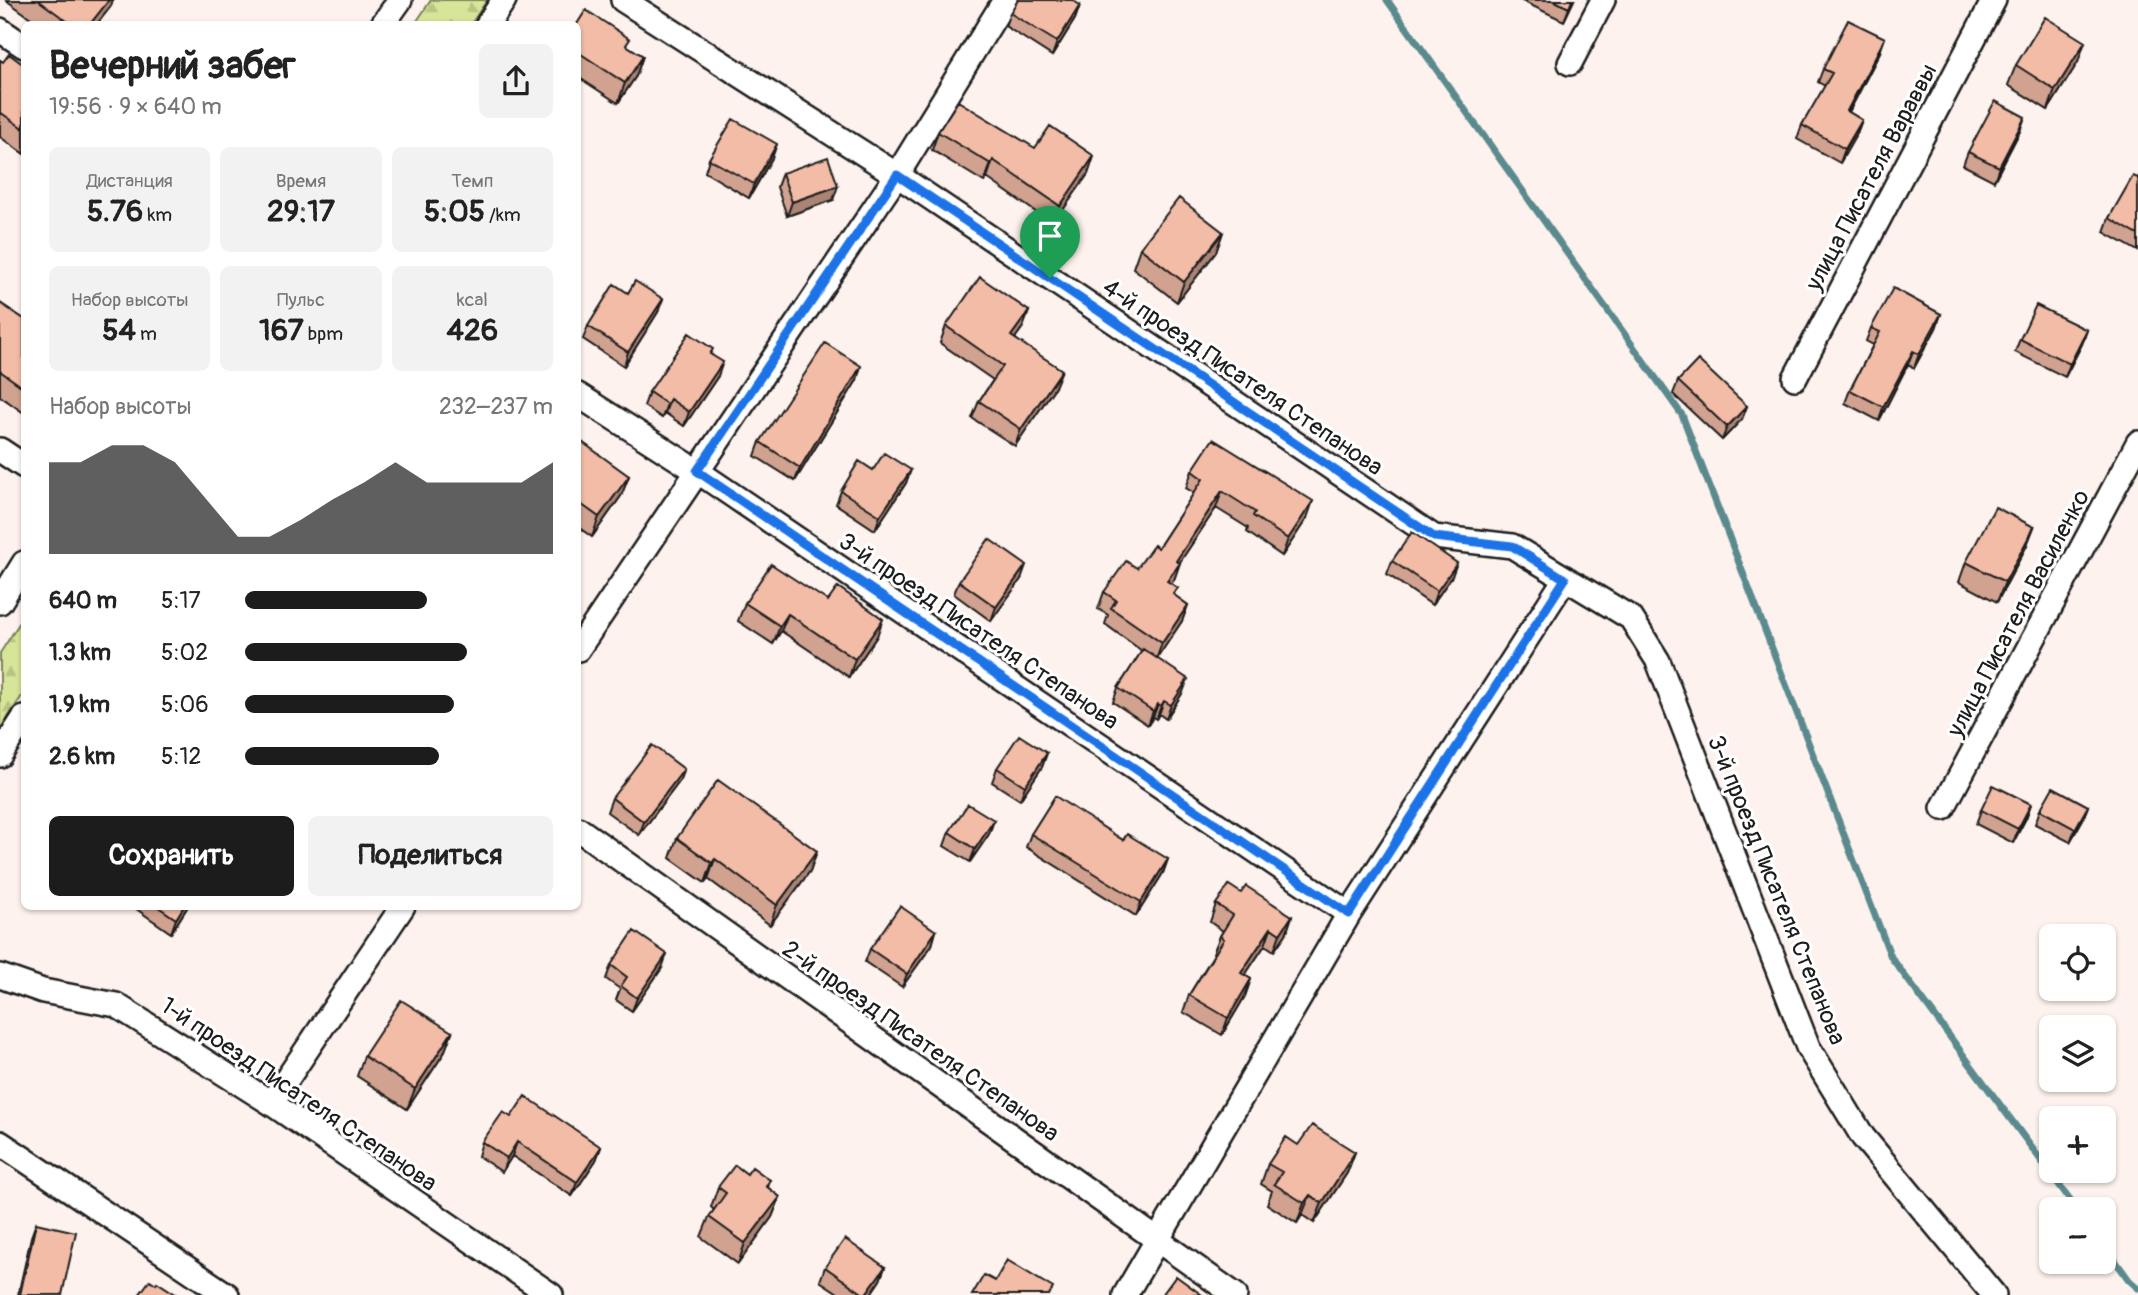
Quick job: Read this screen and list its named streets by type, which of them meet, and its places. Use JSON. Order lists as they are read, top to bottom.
{
  "streets": {
    "street": [
      "улица Писателя Вараввы",
      "4-й проезд Писателя Степанова",
      "улица Писателя Василенко",
      "3-й проезд Писателя Степанова",
      "2-й проезд Писателя Степанова",
      "1-й проезд Писателя Степанова"
    ]
  },
  "crossings": [
    ["4-й проезд Писателя Степанова", "3-й проезд Писателя Степанова"]
  ],
  "page": {
    "heading": ["Вечерний забег", "19:56 · 9 × 640 m"],
    "stats": [
      ["Дистанция", "5.76 km"],
      ["Время", "29:17"],
      ["Темп", "5:05 /km"],
      ["Набор высоты", "54 m"],
      ["Пульс", "167 bpm"],
      ["kcal", "426"]
    ],
    "chart": ["Набор высоты", "232–237 m"],
    "list": [
      {
        "name": "640 m",
        "note": "5:17"
      },
      {
        "name": "1.3 km",
        "note": "5:02"
      },
      {
        "name": "1.9 km",
        "note": "5:06"
      },
      {
        "name": "2.6 km",
        "note": "5:12"
      }
    ],
    "buttons": ["Сохранить", "Поделиться"],
    "map_buttons": ["+", "−"]
  }
}
